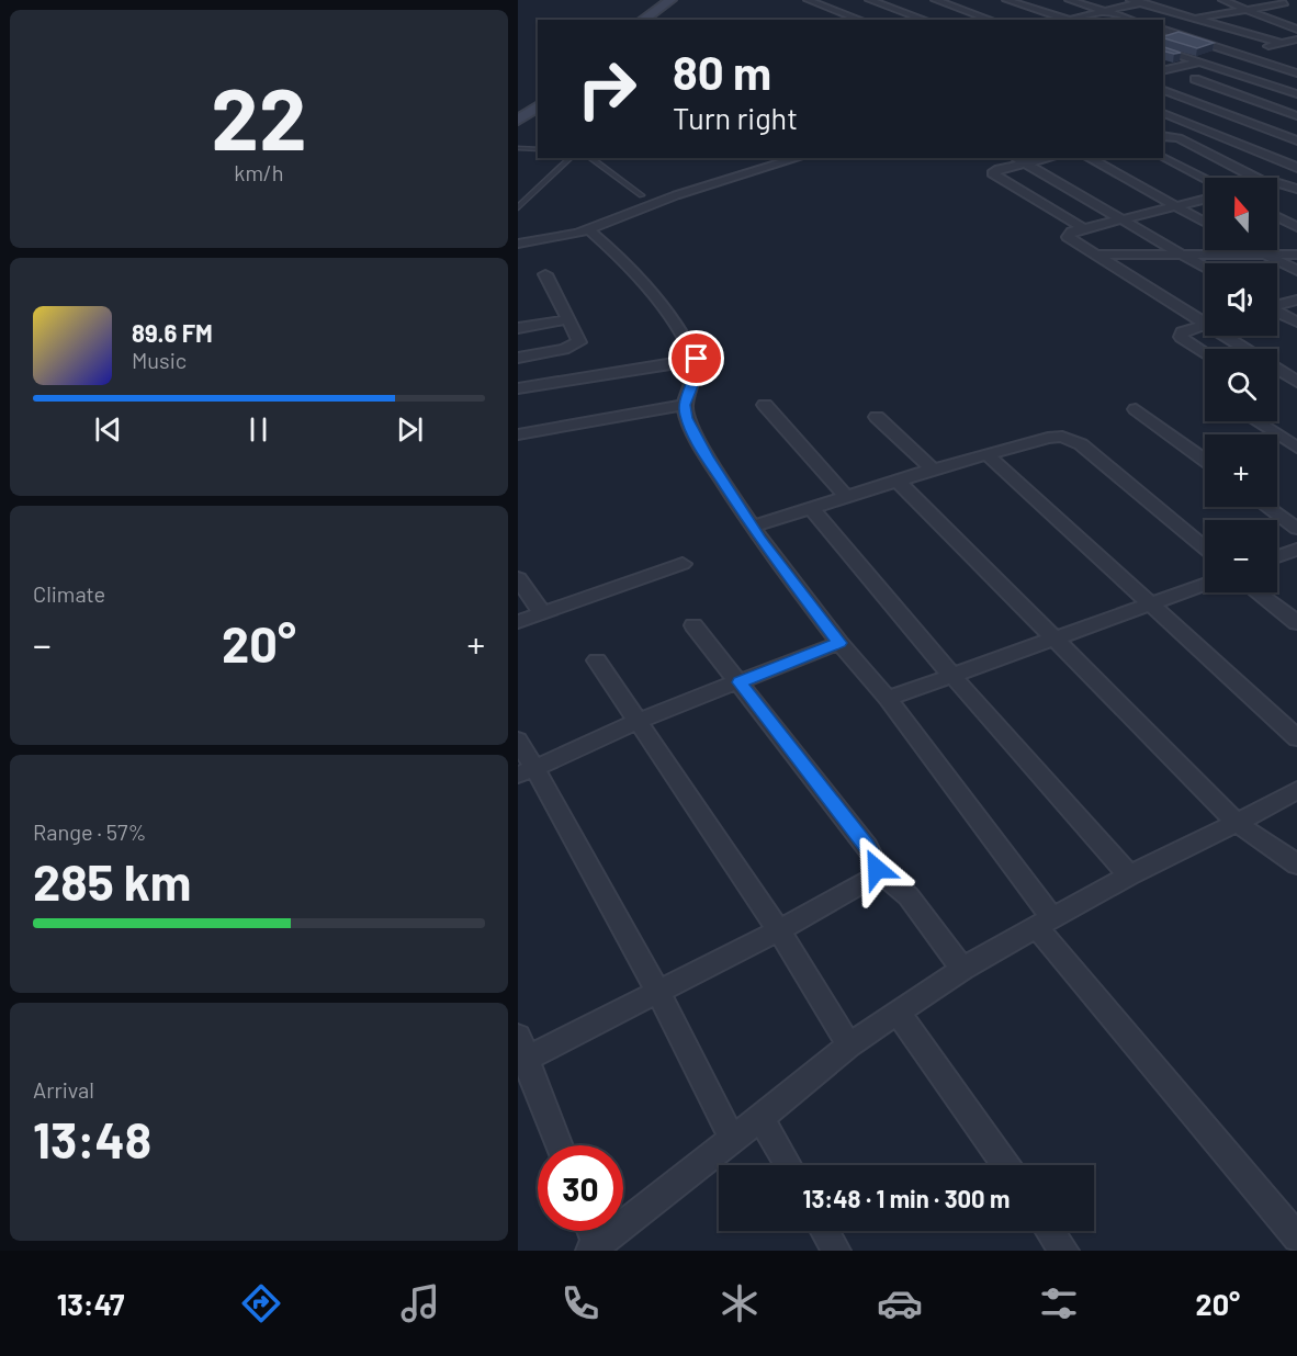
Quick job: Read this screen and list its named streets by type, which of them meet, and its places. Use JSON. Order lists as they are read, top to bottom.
{
  "north": "top",
  "page": {
    "tile": [
      ["22", "km/h"],
      "Climate",
      ["Range · 57%", "285 km"],
      ["Arrival", "13:48"]
    ],
    "turn": ["80 m", "Turn right"],
    "map_buttons": ["+", "−"],
    "song": ["89.6 FM", "Music"],
    "heat": ["−", "20°", "+"],
    "limit": "30",
    "trip": "13:48 · 1 min · 300 m",
    "tabs": ["13:47", "20°"]
  }
}
